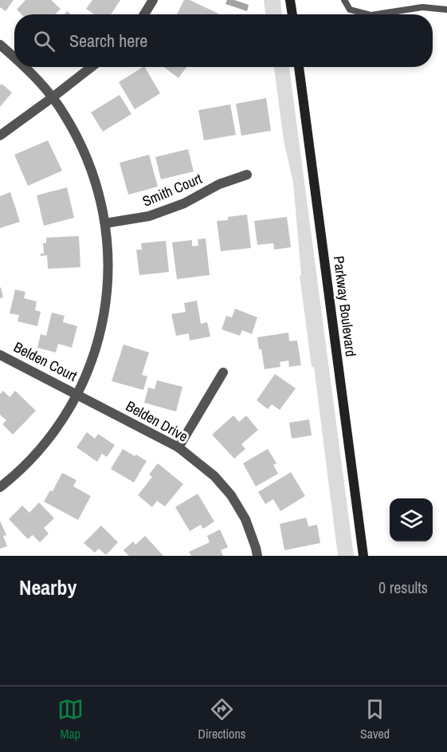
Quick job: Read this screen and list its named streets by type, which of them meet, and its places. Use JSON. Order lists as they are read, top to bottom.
{
  "streets": {
    "street": [
      "Smith Court",
      "Parkway Boulevard",
      "Belden Court",
      "Belden Drive"
    ]
  },
  "crossings": [
    ["Belden Court", "Belden Drive"]
  ],
  "page": {
    "search": "Search here",
    "heading": ["Nearby", "0 results"],
    "nav": ["Map", "Directions", "Saved"]
  }
}
